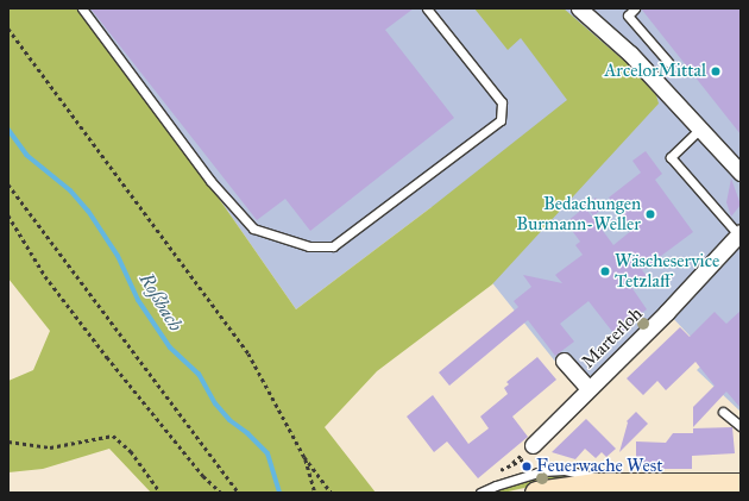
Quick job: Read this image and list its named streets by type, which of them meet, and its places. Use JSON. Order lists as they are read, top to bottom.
{
  "streets": {
    "street": ["Marterloh"]
  },
  "water": ["Roßbach"],
  "places": [
    "ArcelorMittal",
    "Bedachungen Burmann-Weller",
    "Wäscheservice Tetzlaff",
    "Feuerwache West"
  ]
}
